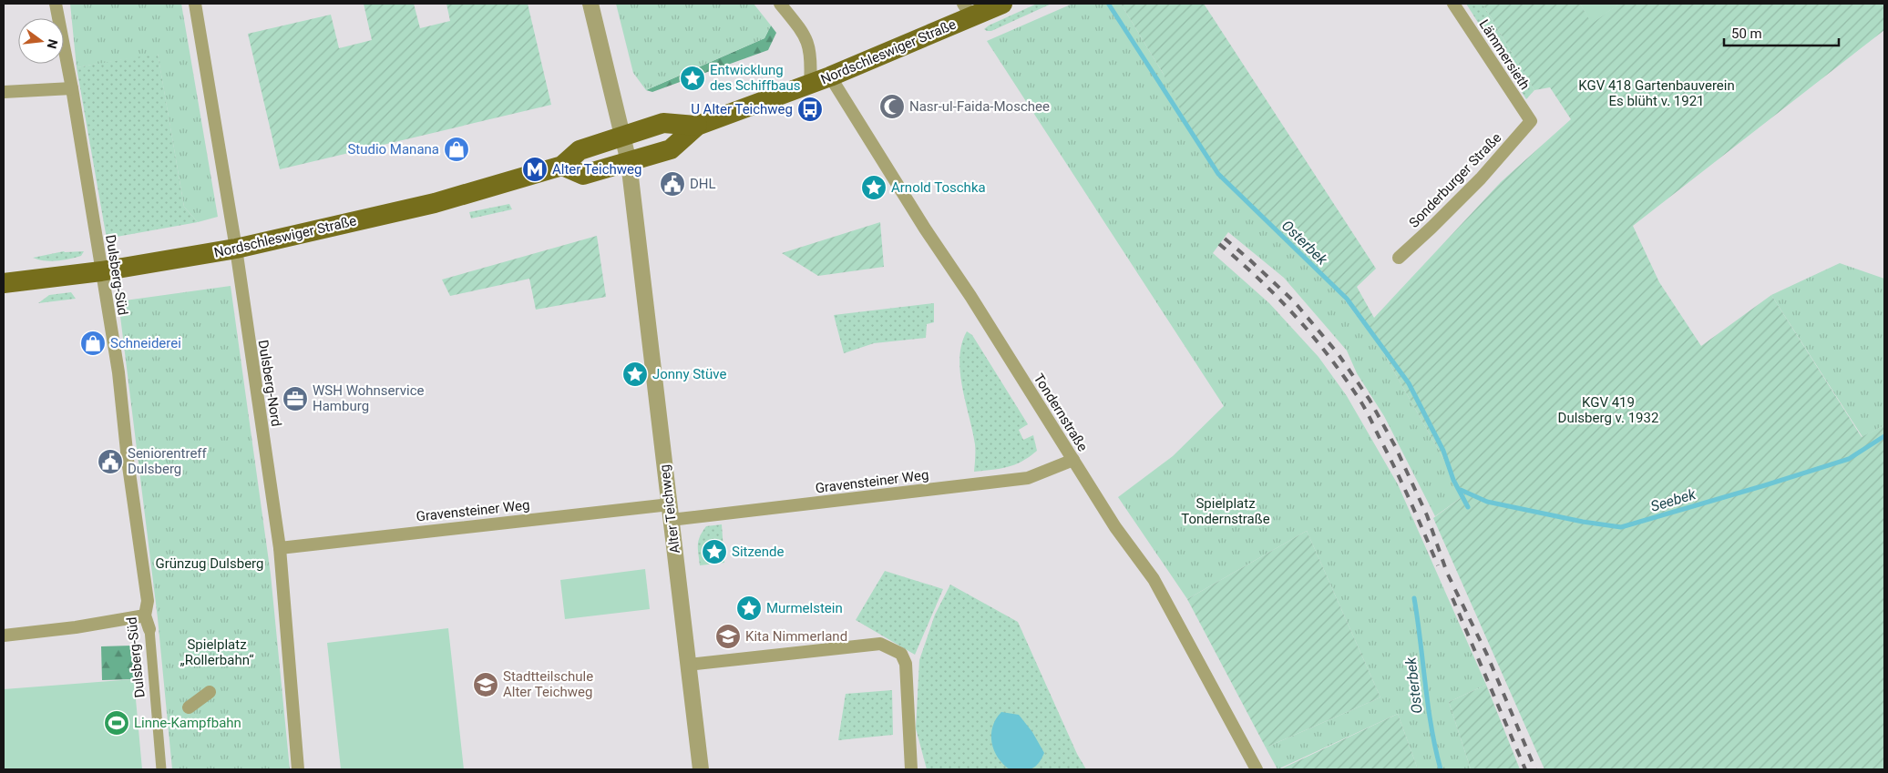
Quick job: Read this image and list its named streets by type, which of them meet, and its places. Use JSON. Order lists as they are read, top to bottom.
{
  "streets": {
    "main road": ["Nordschleswiger Straße"],
    "street": [
      "Lämmersieth",
      "Sonderburger Straße",
      "Dulsberg-Süd",
      "Dulsberg-Nord",
      "Tondernstraße",
      "Gravensteiner Weg",
      "Alter Teichweg"
    ]
  },
  "crossings": [
    ["Nordschleswiger Straße", "Dulsberg-Süd"],
    ["Nordschleswiger Straße", "Dulsberg-Nord"],
    ["Nordschleswiger Straße", "Tondernstraße"],
    ["Nordschleswiger Straße", "Alter Teichweg"],
    ["Lämmersieth", "Sonderburger Straße"],
    ["Dulsberg-Nord", "Gravensteiner Weg"],
    ["Tondernstraße", "Gravensteiner Weg"],
    ["Gravensteiner Weg", "Alter Teichweg"]
  ],
  "water": ["Osterbek", "Seebek"],
  "parks": [
    "KGV 418 Gartenbauverein Es blüht v. 1921",
    "KGV 419 Dulsberg v. 1932",
    "Spielplatz Tondernstraße",
    "Grünzug Dulsberg",
    "Spielplatz „Rollerbahn“"
  ],
  "places": {
    "place": [
      "Entwicklung des Schiffbaus",
      "Arnold Toschka",
      "Jonny Stüve",
      "Sitzende",
      "Murmelstein"
    ],
    "mosque": ["Nasr-ul-Faida-Moschee"],
    "bus stop": ["U Alter Teichweg"],
    "shop": ["Studio Manana", "Schneiderei"],
    "metro station": ["Alter Teichweg"],
    "public building": ["DHL", "Seniorentreff Dulsberg"],
    "office": ["WSH Wohnservice Hamburg"],
    "school or university": ["Kita Nimmerland", "Stadtteilschule Alter Teichweg"],
    "sports": ["Linne-Kampfbahn"]
  },
  "scale_bar": "50 m",
  "north": "right"
}
